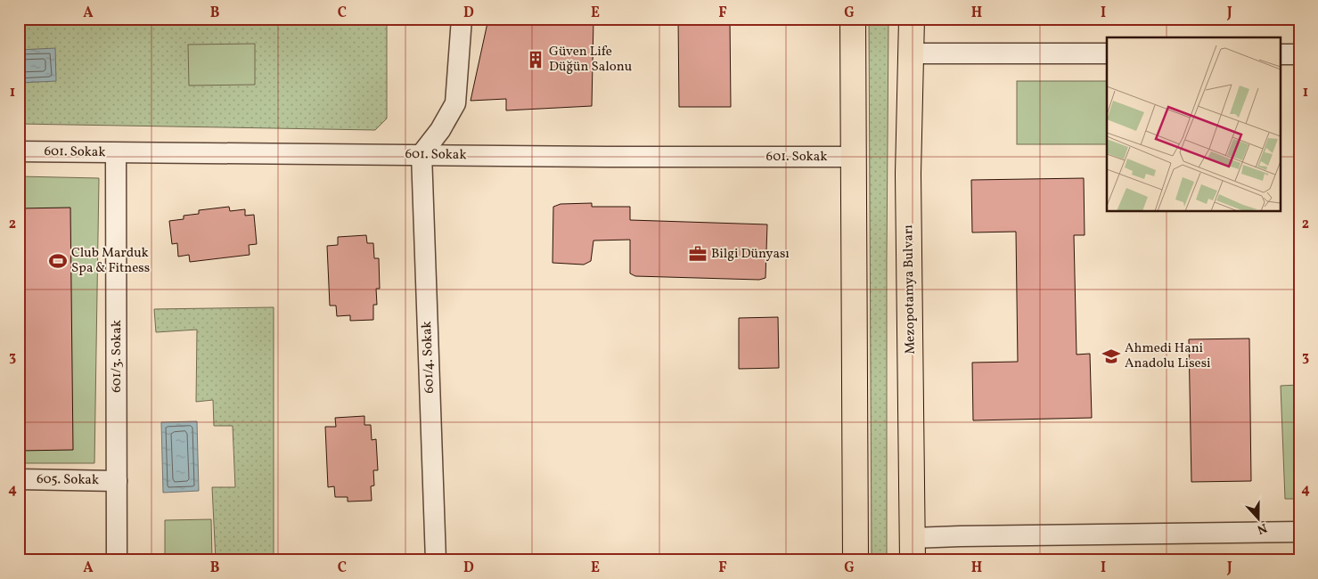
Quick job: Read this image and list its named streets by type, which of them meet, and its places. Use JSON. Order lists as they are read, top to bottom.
{
  "streets": {
    "main road": ["Mezopotamya Bulvarı"],
    "street": [
      "601. Sokak",
      "601/3. Sokak",
      "601/4. Sokak",
      "605. Sokak"
    ]
  },
  "crossings": [
    ["601. Sokak", "601/3. Sokak"],
    ["601. Sokak", "601/4. Sokak"],
    ["601/3. Sokak", "605. Sokak"]
  ],
  "places": {
    "building": ["Güven Life Düğün Salonu"],
    "office": ["Bilgi Dünyası"],
    "sports": ["Club Marduk Spa & Fitness"],
    "school or university": ["Ahmedi Hani Anadolu Lisesi"]
  },
  "north": "bottom",
  "grid": {
    "columns": [
      "A",
      "B",
      "C",
      "D",
      "E",
      "F",
      "G",
      "H",
      "I",
      "J"
    ],
    "rows": [
      "1",
      "2",
      "3",
      "4"
    ]
  }
}
